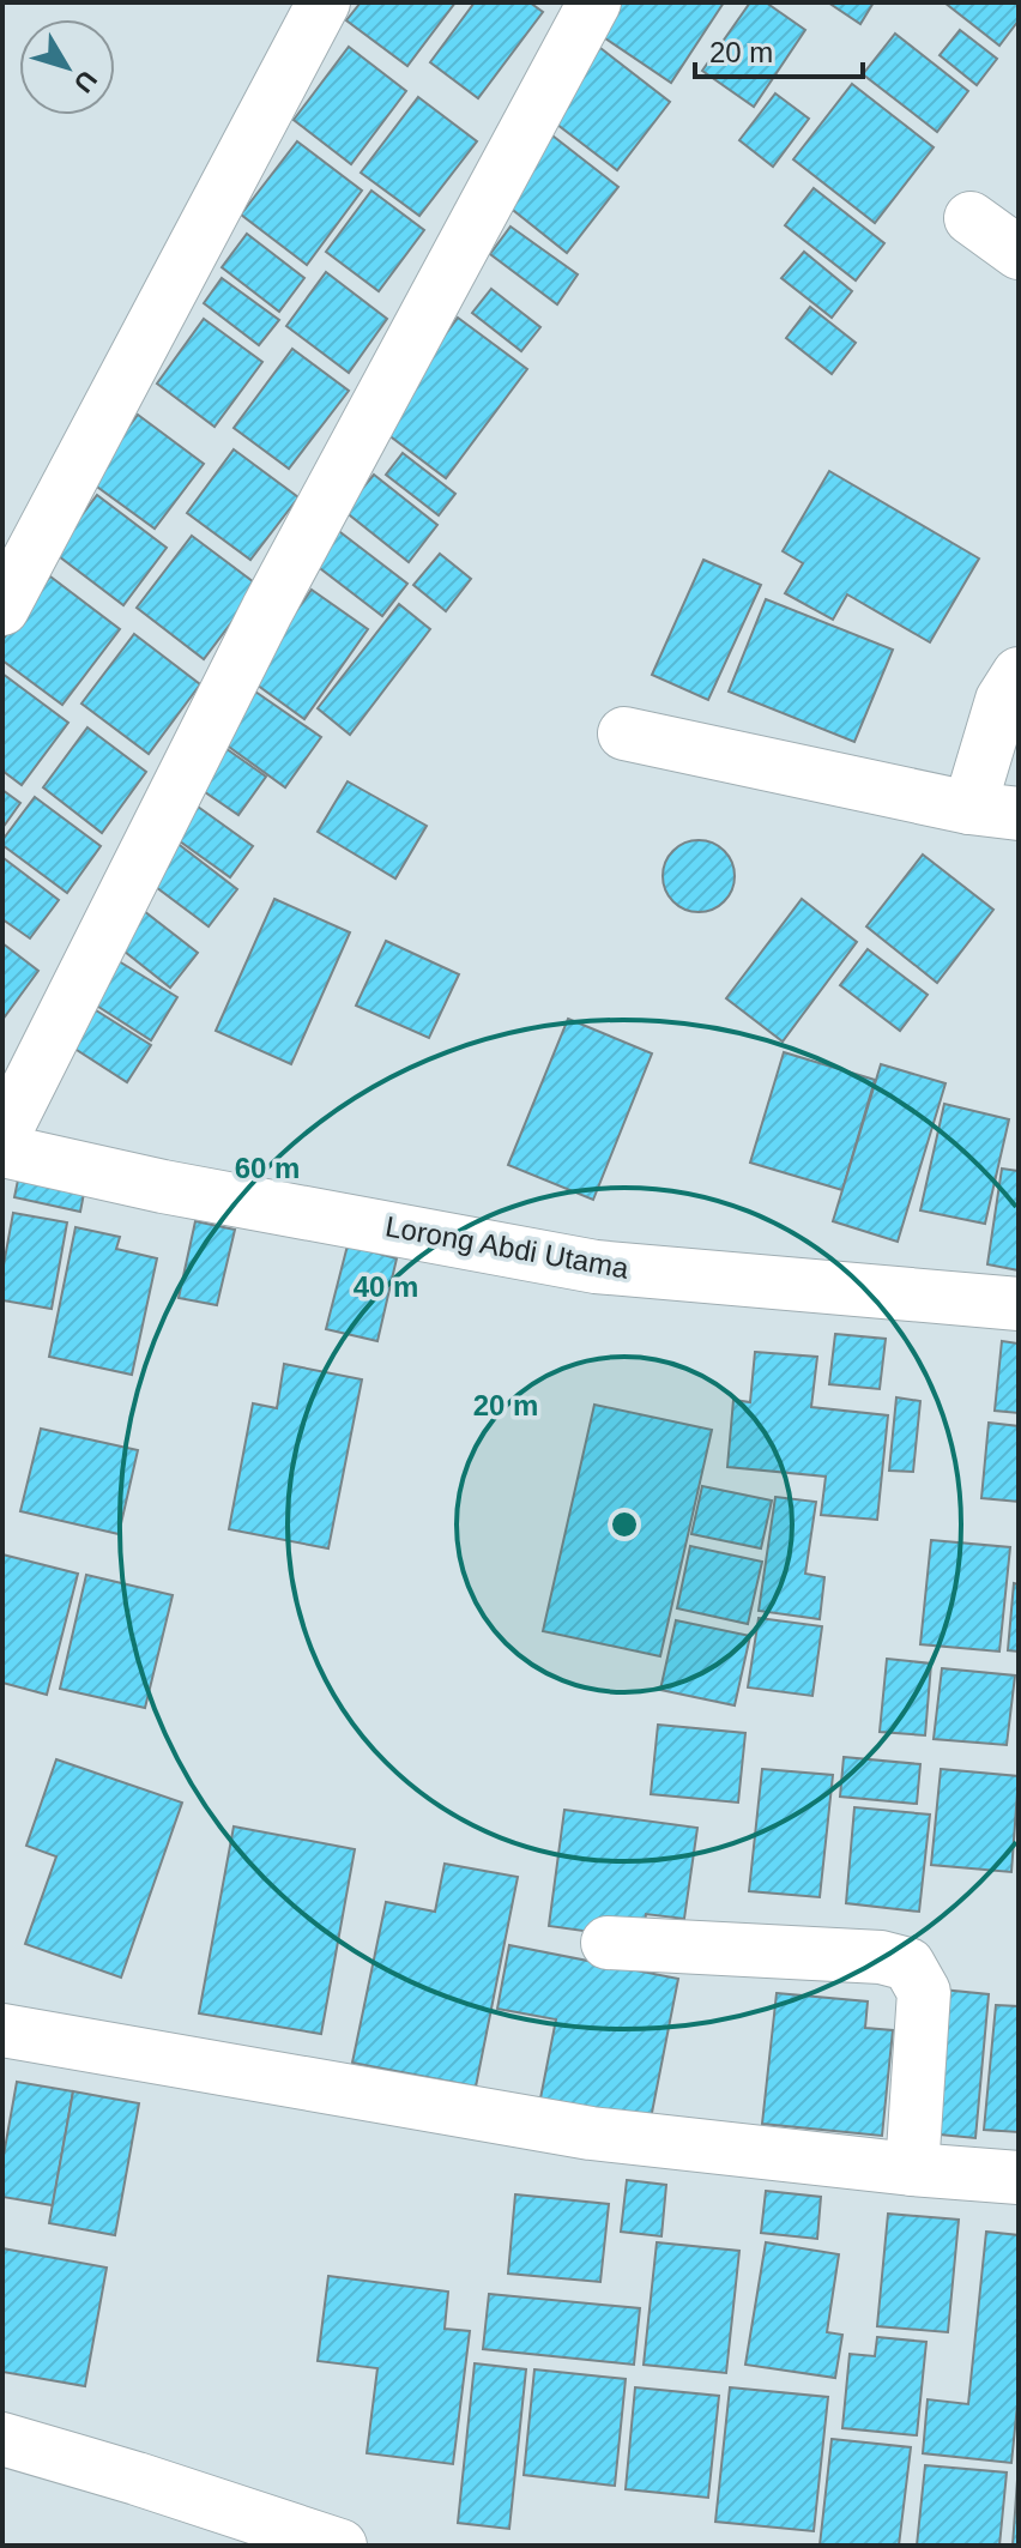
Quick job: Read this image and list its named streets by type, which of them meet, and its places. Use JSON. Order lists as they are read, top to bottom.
{
  "streets": {
    "street": ["Lorong Abdi Utama"]
  },
  "scale_bar": "20 m",
  "north": "bottom right",
  "rings": ["60 m", "40 m", "20 m"]
}
